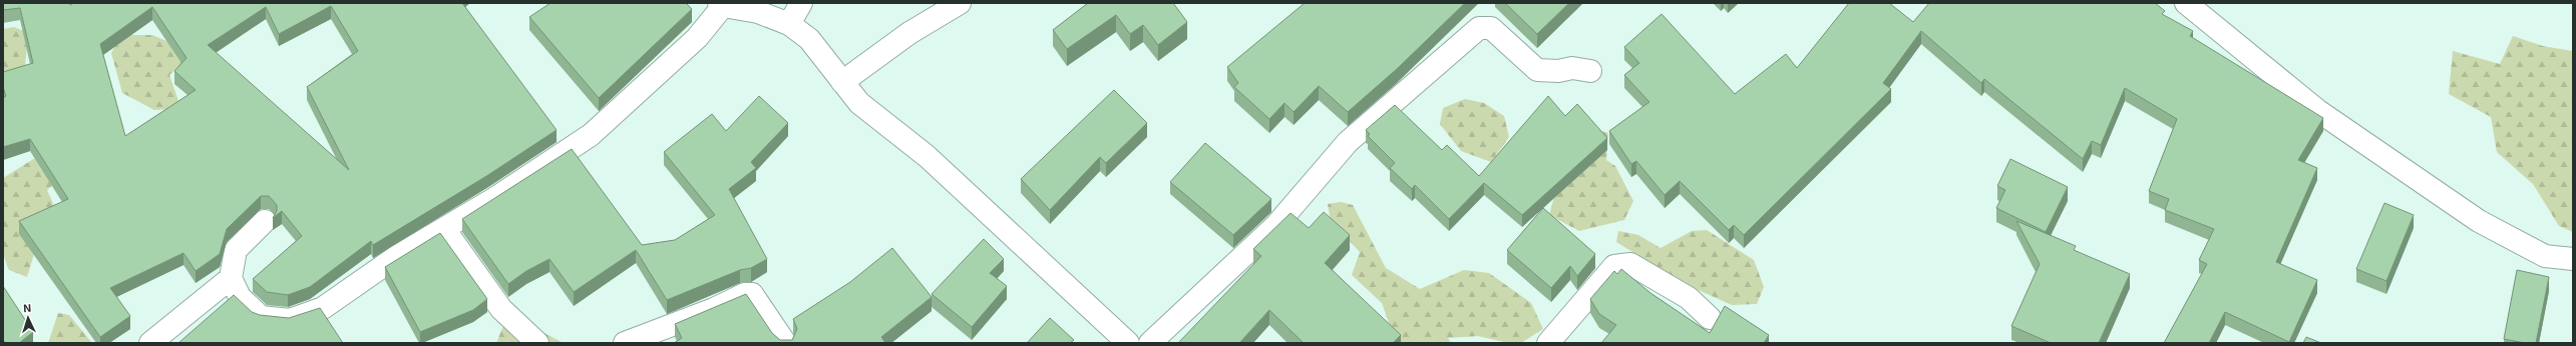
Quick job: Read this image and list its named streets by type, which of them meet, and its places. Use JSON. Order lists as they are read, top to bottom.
{
  "north": "top"
}
